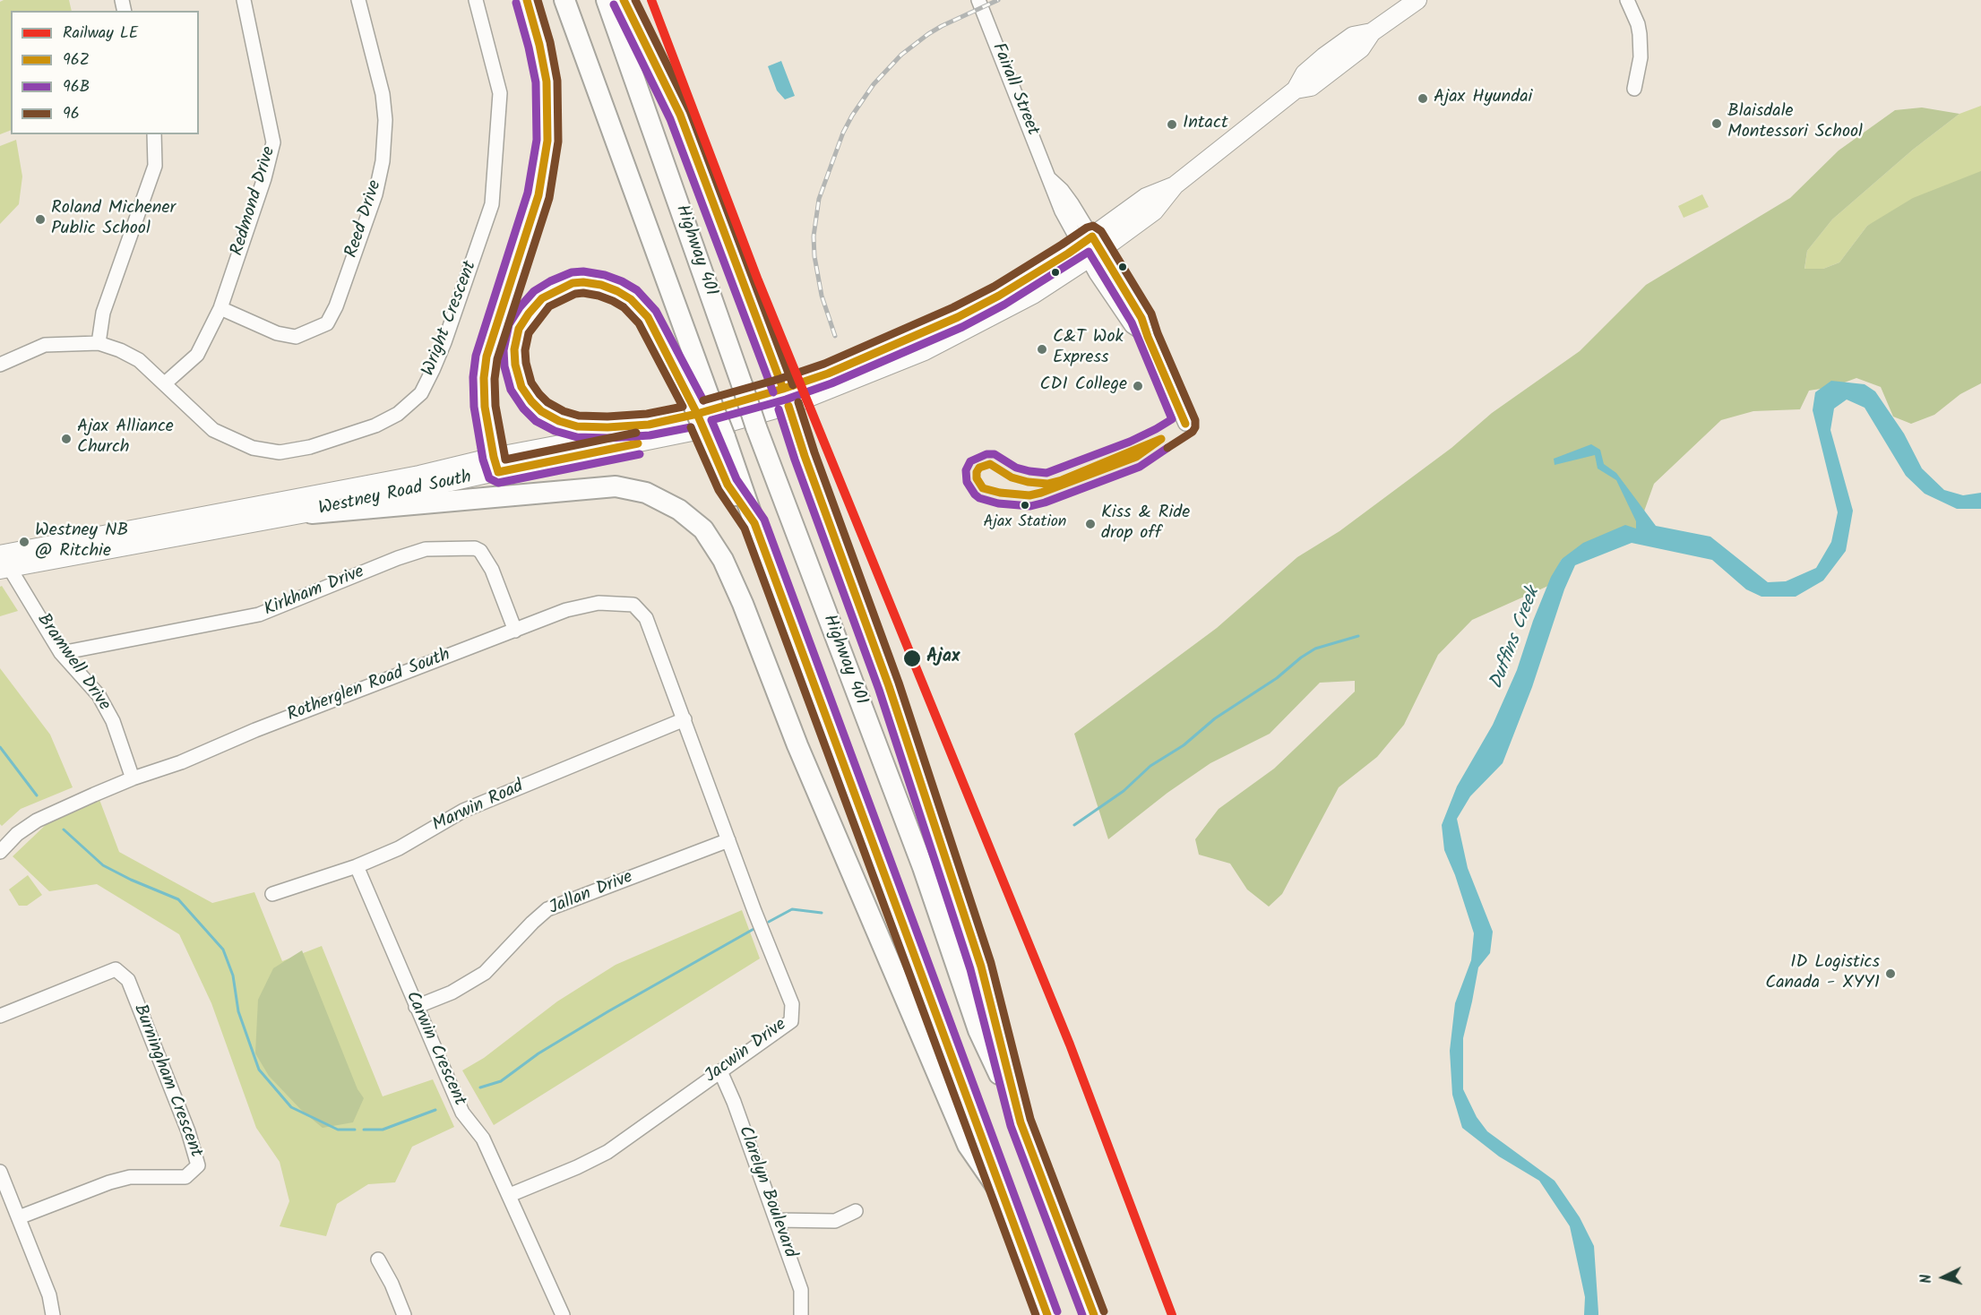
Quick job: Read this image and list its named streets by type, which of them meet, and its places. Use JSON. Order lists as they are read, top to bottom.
{
  "streets": {
    "highway": ["Highway 401"],
    "main road": ["Westney Road South"],
    "street": [
      "Fairall Street",
      "Redmond Drive",
      "Reed Drive",
      "Wright Crescent",
      "Kirkham Drive",
      "Bramwell Drive",
      "Rotherglen Road South",
      "Marwin Road",
      "Jallan Drive",
      "Carwin Crescent",
      "Jacwin Drive",
      "Burningham Crescent",
      "Clarelyn Boulevard"
    ]
  },
  "crossings": [
    ["Fairall Street", "Westney Road South"],
    ["Redmond Drive", "Reed Drive"],
    ["Redmond Drive", "Wright Crescent"],
    ["Westney Road South", "Bramwell Drive"],
    ["Kirkham Drive", "Bramwell Drive"],
    ["Kirkham Drive", "Rotherglen Road South"],
    ["Bramwell Drive", "Rotherglen Road South"],
    ["Rotherglen Road South", "Marwin Road"],
    ["Rotherglen Road South", "Jacwin Drive"],
    ["Marwin Road", "Carwin Crescent"],
    ["Marwin Road", "Jacwin Drive"],
    ["Jallan Drive", "Carwin Crescent"],
    ["Jallan Drive", "Jacwin Drive"],
    ["Carwin Crescent", "Jacwin Drive"],
    ["Jacwin Drive", "Clarelyn Boulevard"]
  ],
  "water": ["Duffins Creek"],
  "places": [
    "Ajax Hyundai",
    "Blaisdale Montessori School",
    "Intact",
    "Roland Michener Public School",
    "C&T Wok Express",
    "CDI College",
    "Ajax Alliance Church",
    "Ajax Station",
    "Kiss & Ride drop off",
    "Westney NB @ Ritchie",
    "Ajax",
    "ID Logistics Canada - XYY1"
  ],
  "lines": [
    "rail line LE",
    "transit line 96Z",
    "transit line 96",
    "transit line 96B"
  ],
  "legend": [
    "Railway LE",
    "96Z",
    "96B",
    "96"
  ],
  "north": "left"
}
